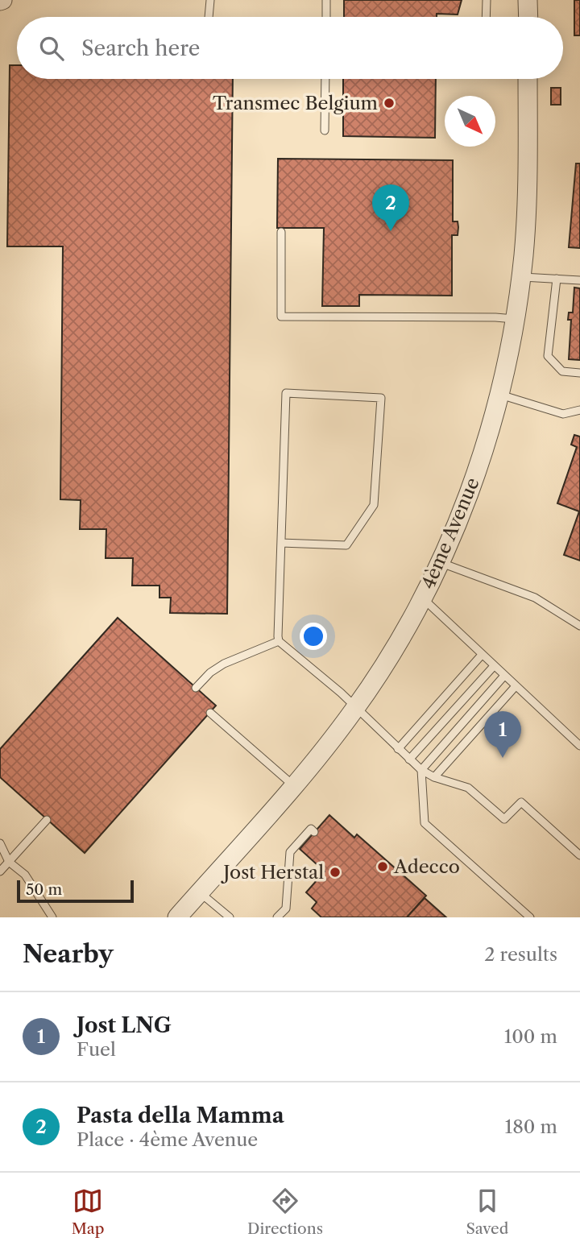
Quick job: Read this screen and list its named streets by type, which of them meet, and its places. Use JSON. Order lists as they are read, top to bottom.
{
  "streets": {
    "street": ["4ème Avenue"]
  },
  "places": ["Transmec Belgium", "Adecco", "Jost Herstal"],
  "scale_bar": "50 m",
  "north": "bottom right",
  "page": {
    "search": "Search here",
    "pins": ["2", "1"],
    "scale": "50 m",
    "heading": ["Nearby", "2 results"],
    "list": [
      {
        "mark": "1",
        "name": "Jost LNG",
        "note": "Fuel",
        "value": "100 m"
      },
      {
        "mark": "2",
        "name": "Pasta della Mamma",
        "note": "Place · 4ème Avenue",
        "value": "180 m"
      }
    ],
    "nav": ["Map", "Directions", "Saved"]
  }
}
